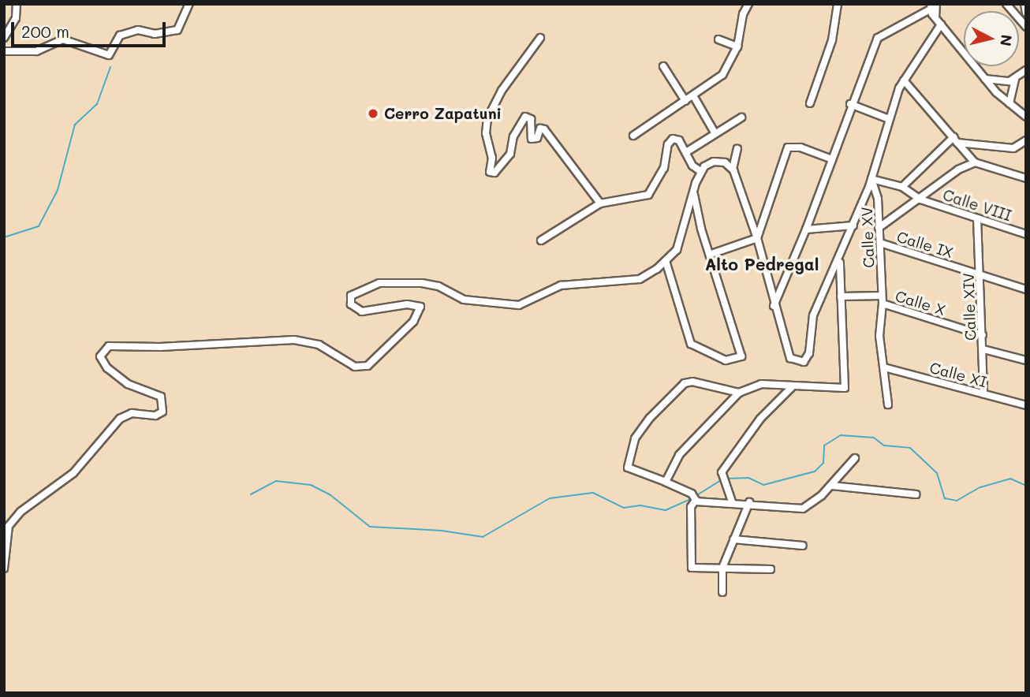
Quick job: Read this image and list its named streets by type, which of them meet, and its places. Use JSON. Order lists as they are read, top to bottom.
{
  "streets": {
    "street": [
      "Calle VIII",
      "Calle XV",
      "Calle IX",
      "Calle X",
      "Calle XIV",
      "Calle XI"
    ]
  },
  "crossings": [
    ["Calle VIII", "Calle XIV"],
    ["Calle XV", "Calle IX"],
    ["Calle XV", "Calle X"],
    ["Calle IX", "Calle XIV"],
    ["Calle X", "Calle XIV"],
    ["Calle XIV", "Calle XI"]
  ],
  "districts": ["Alto Pedregal"],
  "places": ["Cerro Zapatuni"],
  "scale_bar": "200 m",
  "north": "right"
}
